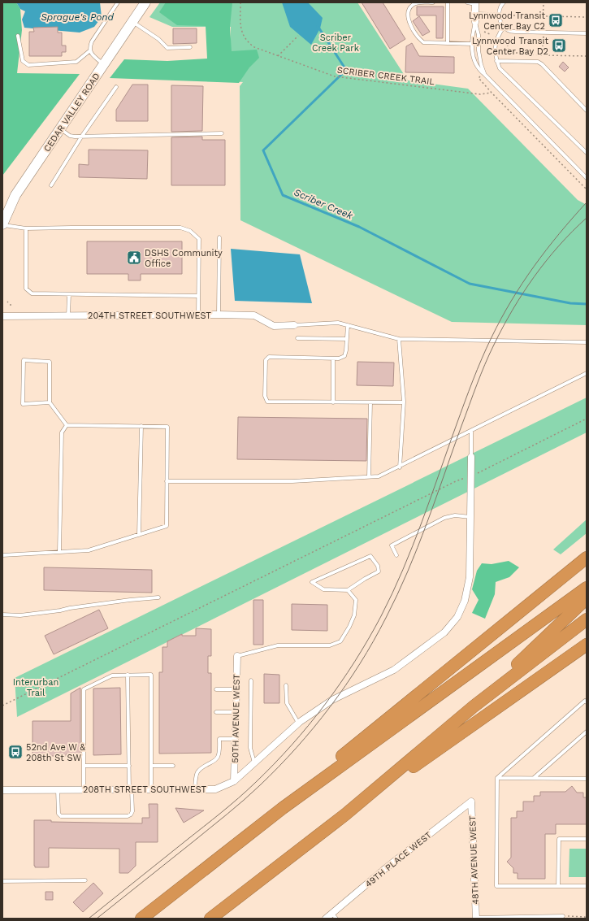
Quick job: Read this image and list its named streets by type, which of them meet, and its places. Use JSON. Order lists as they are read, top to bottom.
{
  "streets": {
    "street": [
      "CEDAR VALLEY ROAD",
      "204TH STREET SOUTHWEST",
      "50TH AVENUE WEST",
      "208TH STREET SOUTHWEST",
      "49TH PLACE WEST",
      "48TH AVENUE WEST"
    ],
    "path": ["SCRIBER CREEK TRAIL"]
  },
  "crossings": [
    ["50TH AVENUE WEST", "208TH STREET SOUTHWEST"],
    ["49TH PLACE WEST", "48TH AVENUE WEST"]
  ],
  "water": ["Sprague's Pond", "Scriber Creek"],
  "parks": ["Scriber Creek Park", "Interurban Trail"],
  "places": {
    "bus stop": ["Lynnwood Transit Center Bay C2", "Lynnwood Transit Center Bay D2", "52nd Ave W & 208th St SW"],
    "public building": ["DSHS Community Office"]
  }
}
